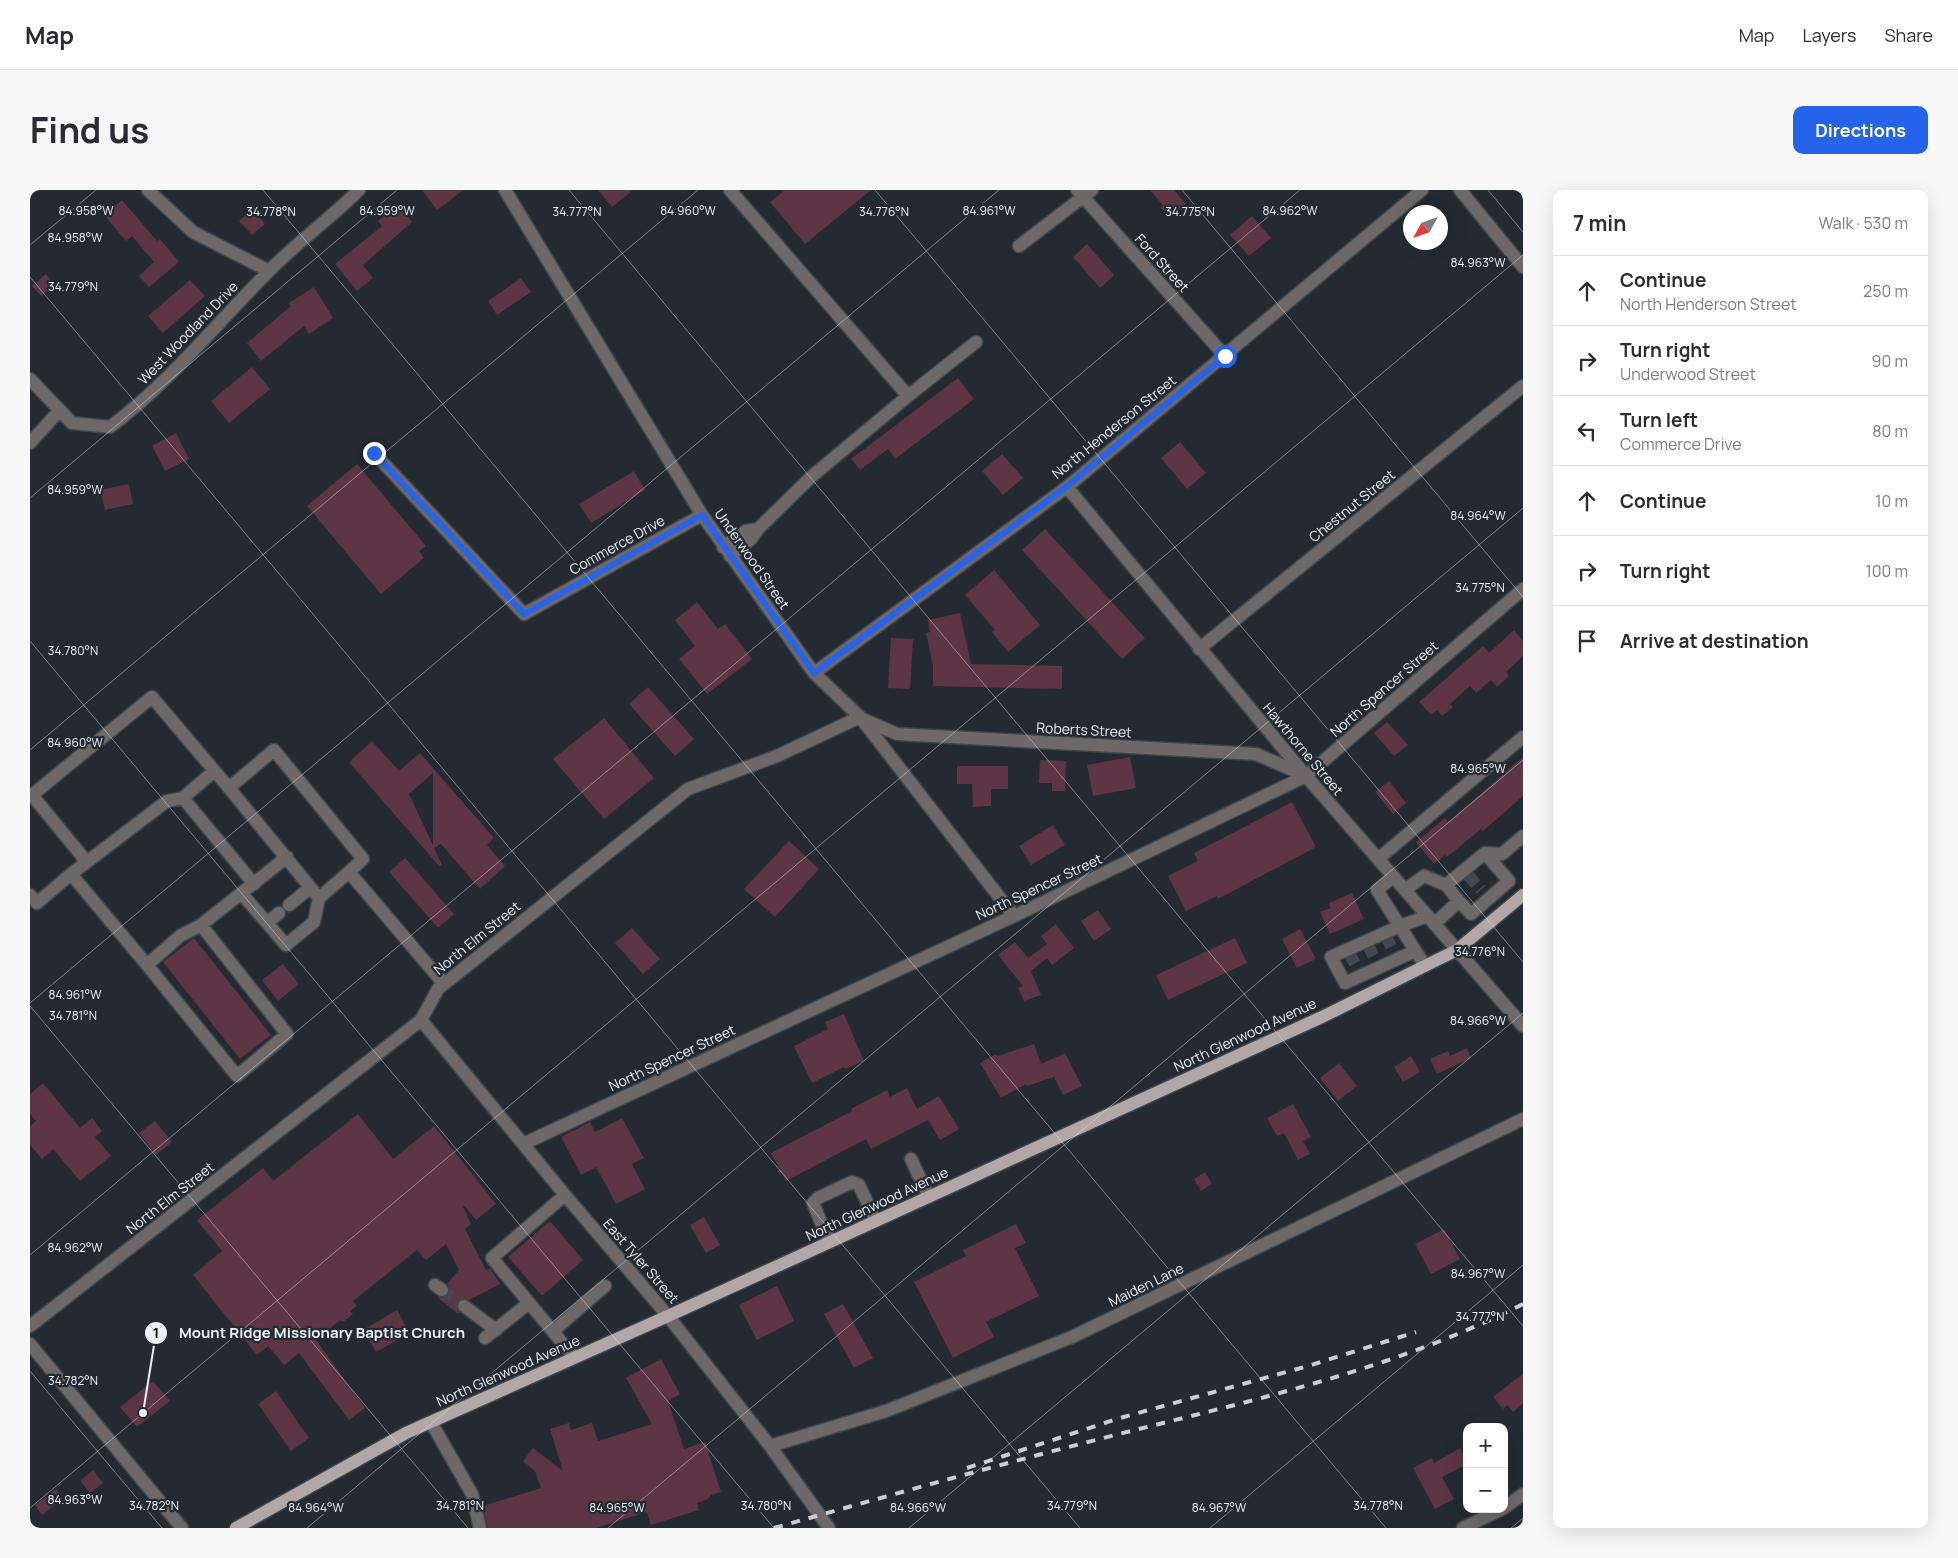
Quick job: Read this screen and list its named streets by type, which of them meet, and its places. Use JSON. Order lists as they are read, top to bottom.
{
  "streets": {
    "main road": ["North Glenwood Avenue"],
    "street": [
      "Ford Street",
      "West Woodland Drive",
      "North Henderson Street",
      "Chestnut Street",
      "Commerce Drive",
      "Underwood Street",
      "North Spencer Street",
      "Roberts Street",
      "Hawthorne Street",
      "North Elm Street",
      "East Tyler Street",
      "Maiden Lane"
    ]
  },
  "crossings": [
    ["Ford Street", "North Henderson Street"],
    ["North Henderson Street", "Underwood Street"],
    ["North Henderson Street", "Hawthorne Street"],
    ["Chestnut Street", "Hawthorne Street"],
    ["Commerce Drive", "Underwood Street"],
    ["Underwood Street", "North Spencer Street"],
    ["Underwood Street", "Roberts Street"],
    ["Underwood Street", "North Elm Street"],
    ["North Spencer Street", "Roberts Street"],
    ["North Spencer Street", "Hawthorne Street"],
    ["North Spencer Street", "East Tyler Street"],
    ["Roberts Street", "Hawthorne Street"],
    ["Roberts Street", "North Elm Street"],
    ["Hawthorne Street", "North Glenwood Avenue"],
    ["North Elm Street", "East Tyler Street"],
    ["North Glenwood Avenue", "East Tyler Street"],
    ["East Tyler Street", "Maiden Lane"]
  ],
  "places": ["Mount Ridge Missionary Baptist Church"],
  "north": "bottom left",
  "page": {
    "header": "Map",
    "nav": ["Map", "Layers", "Share"],
    "title": "Find us",
    "buttons": "Directions",
    "heading": ["7 min", "Walk · 530 m"],
    "list": [
      ["Continue", "North Henderson Street", "250 m"],
      ["Turn right", "Underwood Street", "90 m"],
      ["Turn left", "Commerce Drive", "80 m"],
      ["Continue", "10 m"],
      ["Turn right", "100 m"],
      "Arrive at destination"
    ],
    "map_buttons": ["+", "−"]
  },
  "coordinates": [
    "84.958°W",
    "84.959°W",
    "84.960°W",
    "84.961°W",
    "84.962°W",
    "34.778°N",
    "34.777°N",
    "34.776°N",
    "34.775°N",
    "84.963°W",
    "34.779°N",
    "84.964°W",
    "34.780°N",
    "84.965°W",
    "34.781°N",
    "84.966°W",
    "84.967°W",
    "34.782°N"
  ]
}
